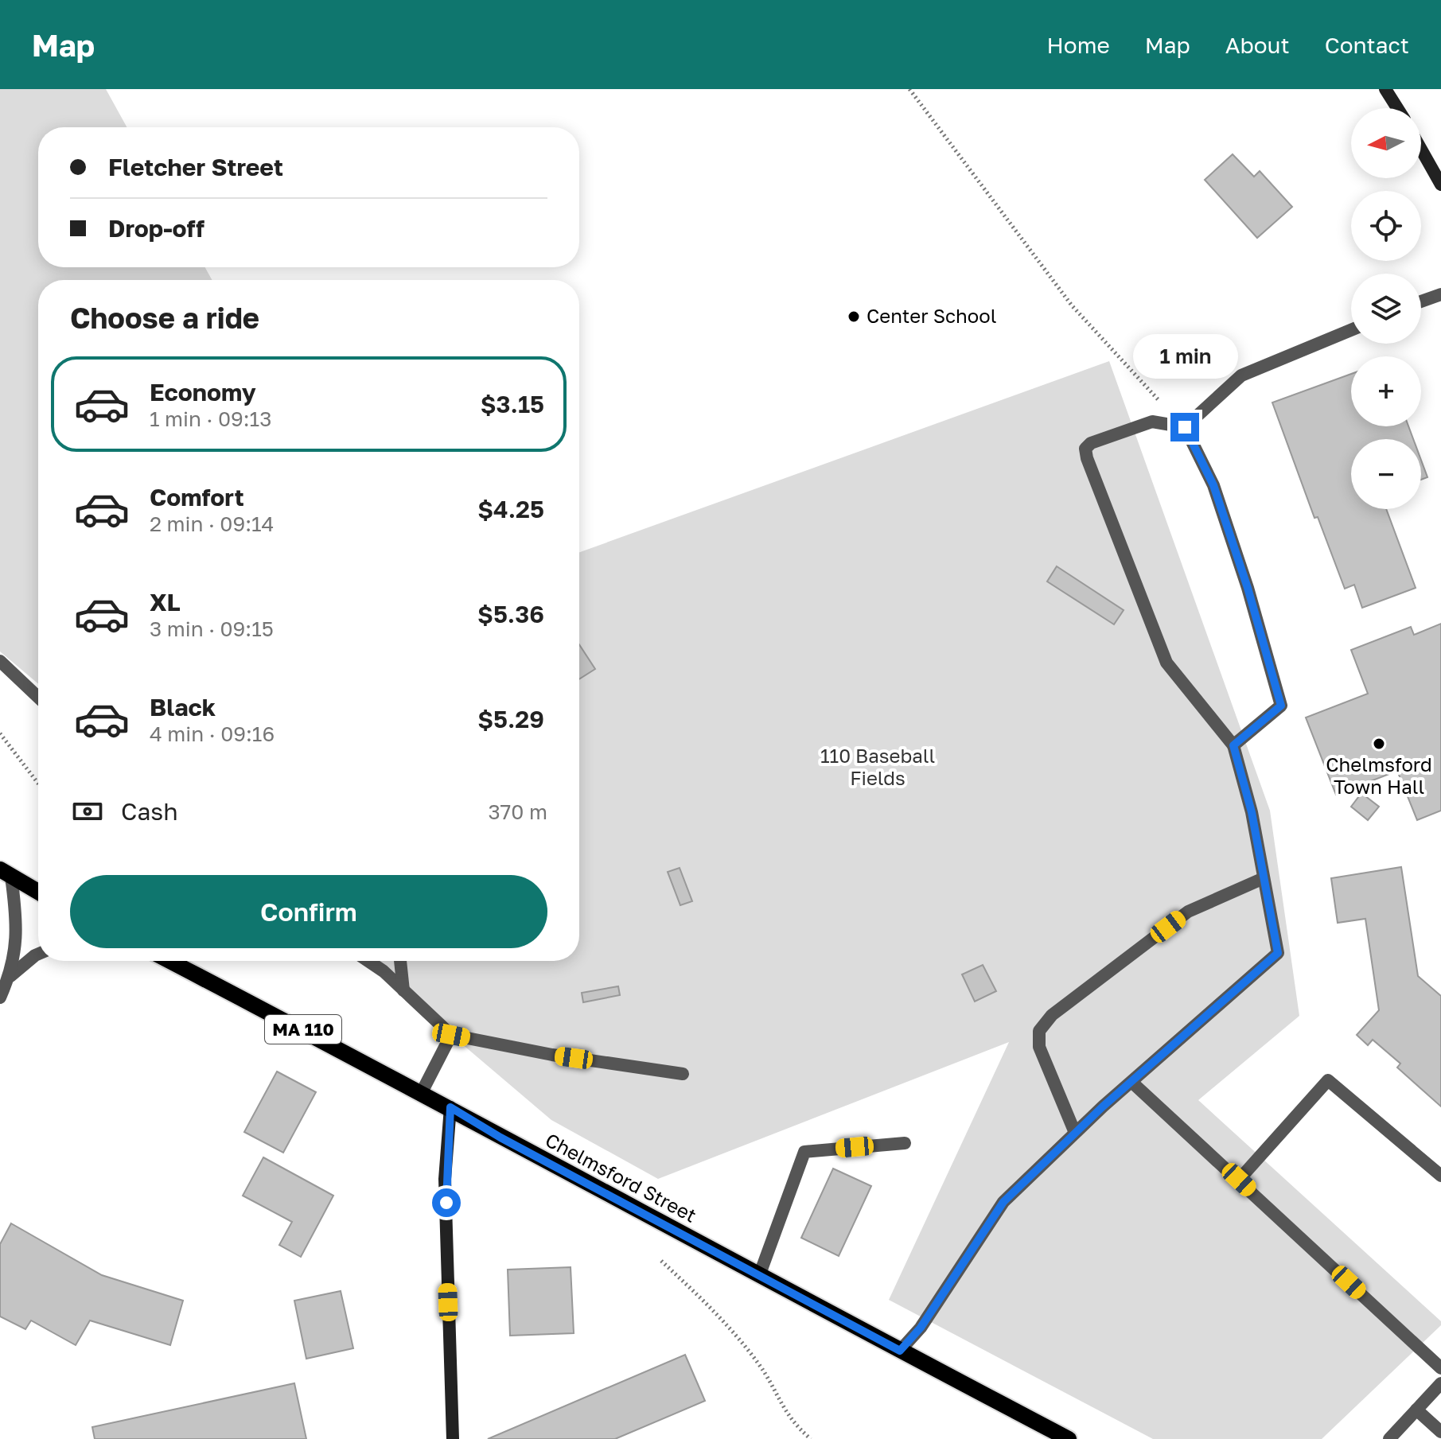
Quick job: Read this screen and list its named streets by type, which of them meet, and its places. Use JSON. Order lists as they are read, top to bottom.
{
  "streets": {
    "main road": ["MA 110", "Chelmsford Street"]
  },
  "parks": ["110 Baseball Fields"],
  "places": ["Center School", "Chelmsford Town Hall"],
  "north": "left",
  "page": {
    "header": "Map",
    "nav": [
      "Home",
      "Map",
      "About",
      "Contact"
    ],
    "map_buttons": ["+", "−"],
    "banner": ["Fletcher Street", "Drop-off"],
    "heading": "Choose a ride",
    "bubble": "1 min",
    "list": [
      {
        "name": "Economy",
        "note": "1 min · 09:13",
        "value": "$3.15"
      },
      {
        "name": "Comfort",
        "note": "2 min · 09:14",
        "value": "$4.25"
      },
      {
        "name": "XL",
        "note": "3 min · 09:15",
        "value": "$5.36"
      },
      {
        "name": "Black",
        "note": "4 min · 09:16",
        "value": "$5.29"
      }
    ],
    "pay": ["Cash", "370 m"],
    "buttons": "Confirm"
  }
}
